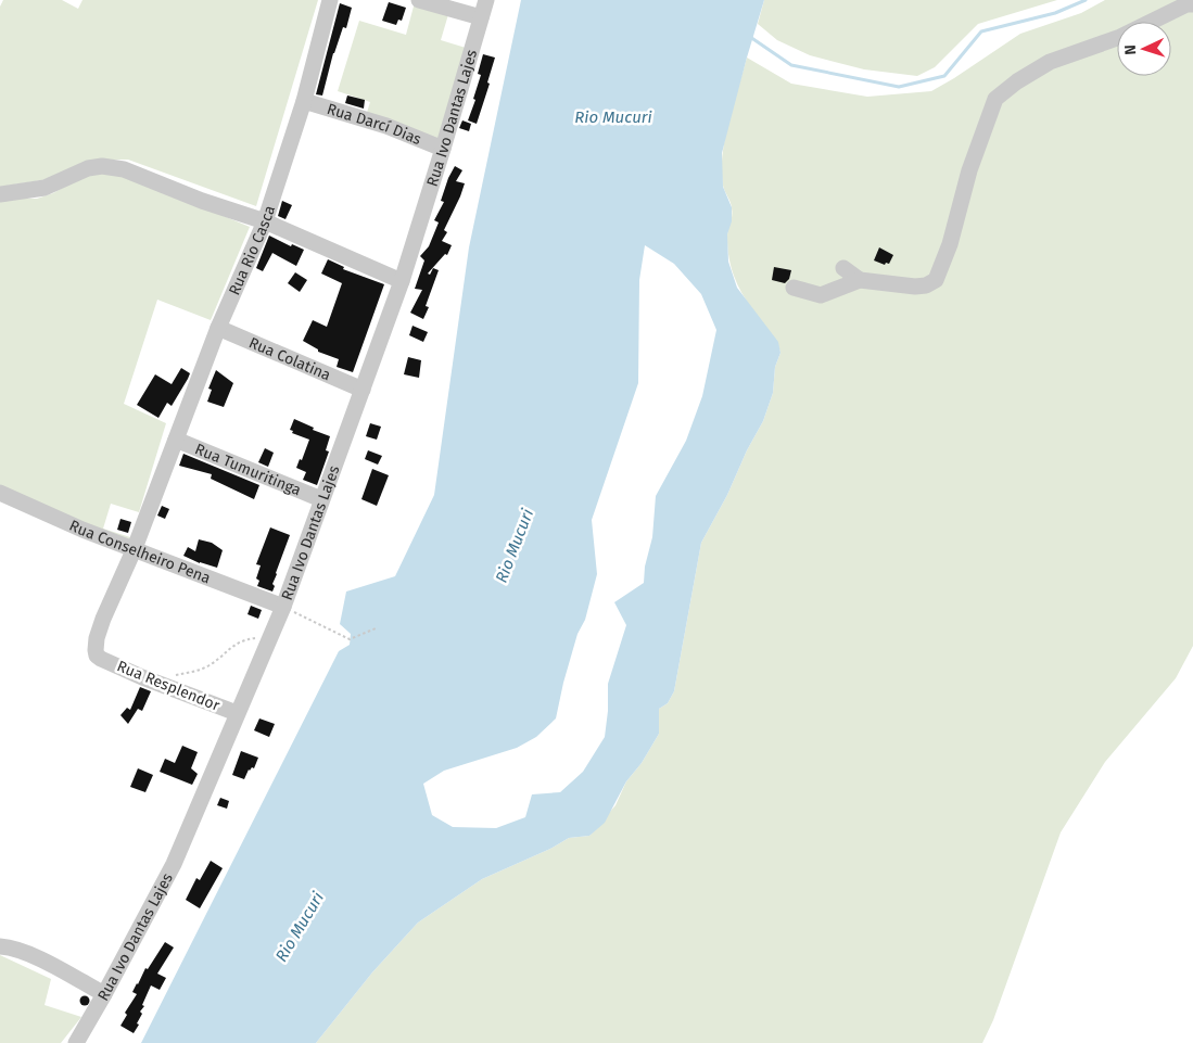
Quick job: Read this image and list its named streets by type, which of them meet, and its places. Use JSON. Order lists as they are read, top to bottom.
{
  "streets": {
    "street": [
      "Rua Ivo Dantas Lajes",
      "Rua Darcí Dias",
      "Rua Rio Casca",
      "Rua Colatina",
      "Rua Tumuritinga",
      "Rua Conselheiro Pena",
      "Rua Resplendor"
    ]
  },
  "crossings": [
    ["Rua Ivo Dantas Lajes", "Rua Darcí Dias"],
    ["Rua Ivo Dantas Lajes", "Rua Colatina"],
    ["Rua Ivo Dantas Lajes", "Rua Tumuritinga"],
    ["Rua Ivo Dantas Lajes", "Rua Conselheiro Pena"],
    ["Rua Ivo Dantas Lajes", "Rua Resplendor"],
    ["Rua Darcí Dias", "Rua Rio Casca"],
    ["Rua Rio Casca", "Rua Colatina"],
    ["Rua Rio Casca", "Rua Tumuritinga"],
    ["Rua Rio Casca", "Rua Conselheiro Pena"],
    ["Rua Rio Casca", "Rua Resplendor"]
  ],
  "water": ["Rio Mucuri"],
  "north": "left"
}
